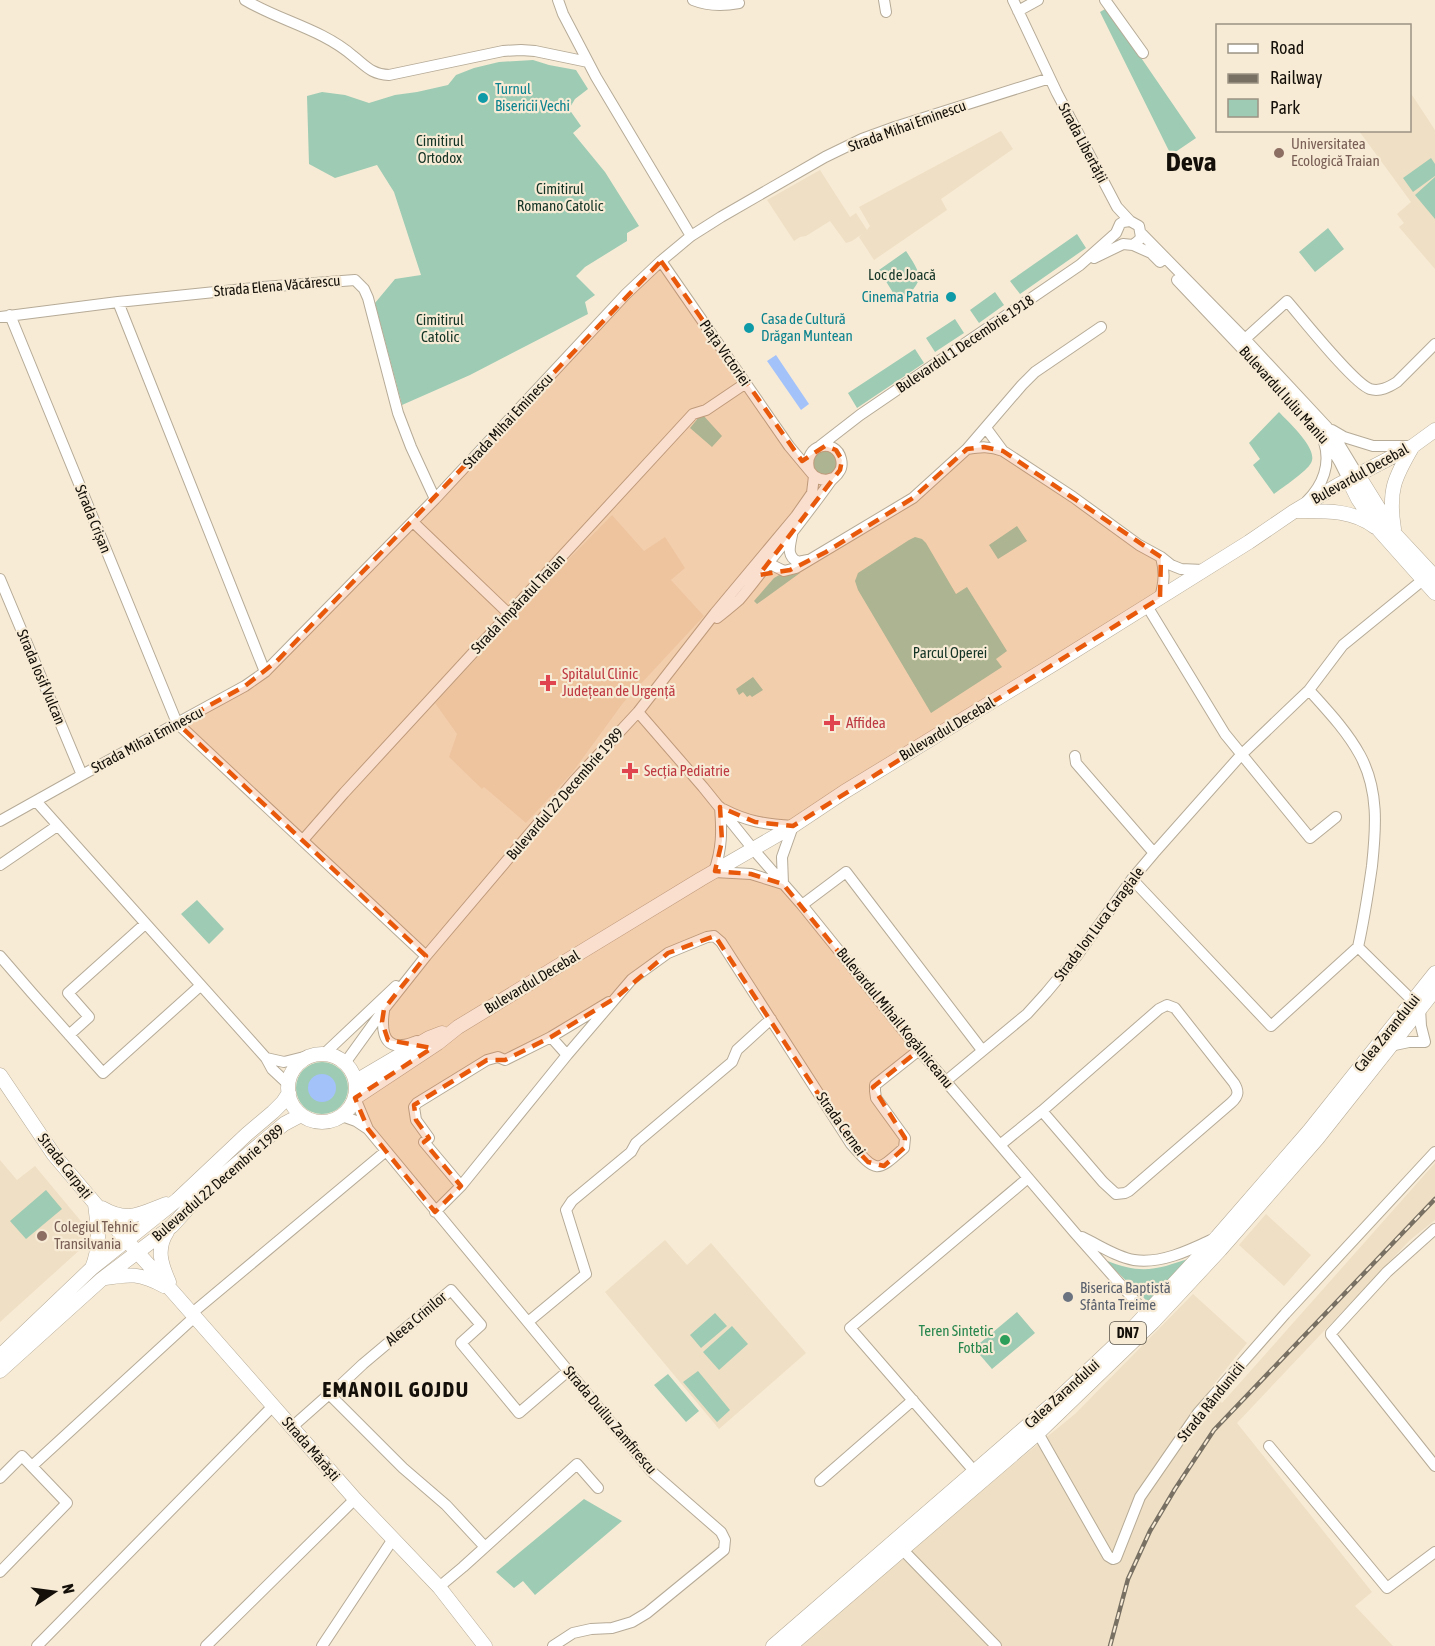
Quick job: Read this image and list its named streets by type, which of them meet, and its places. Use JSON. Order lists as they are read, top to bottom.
{
  "streets": {
    "main road": [
      "Bulevardul Iuliu Maniu",
      "Bulevardul Decebal",
      "Bulevardul 22 Decembrie 1989",
      "Calea Zarandului",
      "Strada Carpați",
      "DN7",
      "Strada Mărăști"
    ],
    "street": [
      "Strada Mihai Eminescu",
      "Strada Libertății",
      "Strada Elena Văcărescu",
      "Bulevardul 1 Decembrie 1918",
      "Piața Victoriei",
      "Strada Crișan",
      "Strada Împăratul Traian",
      "Strada Iosif Vulcan",
      "Strada Ion Luca Caragiale",
      "Bulevardul Mihail Kogălniceanu",
      "Strada Cernei",
      "Aleea Crinilor",
      "Strada Rândunicii",
      "Strada Duiliu Zamfirescu"
    ]
  },
  "crossings": [
    ["Strada Mihai Eminescu", "Strada Libertății"],
    ["Strada Mihai Eminescu", "Strada Elena Văcărescu"],
    ["Strada Mihai Eminescu", "Piața Victoriei"],
    ["Strada Mihai Eminescu", "Strada Crișan"],
    ["Strada Mihai Eminescu", "Strada Iosif Vulcan"],
    ["Strada Libertății", "Bulevardul Iuliu Maniu"],
    ["Strada Elena Văcărescu", "Strada Crișan"],
    ["Bulevardul 1 Decembrie 1918", "Piața Victoriei"],
    ["Bulevardul 1 Decembrie 1918", "Bulevardul 22 Decembrie 1989"],
    ["Piața Victoriei", "Strada Împăratul Traian"],
    ["Piața Victoriei", "Bulevardul 22 Decembrie 1989"],
    ["Bulevardul Iuliu Maniu", "Bulevardul Decebal"],
    ["Bulevardul Iuliu Maniu", "Strada Ion Luca Caragiale"],
    ["Bulevardul Decebal", "Bulevardul 22 Decembrie 1989"],
    ["Bulevardul Decebal", "Bulevardul Mihail Kogălniceanu"],
    ["Bulevardul 22 Decembrie 1989", "Bulevardul Mihail Kogălniceanu"],
    ["Bulevardul 22 Decembrie 1989", "Strada Carpați"],
    ["Bulevardul 22 Decembrie 1989", "Strada Mărăști"],
    ["Strada Ion Luca Caragiale", "Bulevardul Mihail Kogălniceanu"],
    ["Bulevardul Mihail Kogălniceanu", "Calea Zarandului"],
    ["Bulevardul Mihail Kogălniceanu", "Strada Cernei"],
    ["Calea Zarandului", "Strada Rândunicii"],
    ["Strada Carpați", "Strada Mărăști"],
    ["Aleea Crinilor", "Strada Duiliu Zamfirescu"],
    ["Aleea Crinilor", "Strada Mărăști"]
  ],
  "districts": ["Deva", "EMANOIL GOJDU"],
  "parks": [
    "Cimitirul Ortodox",
    "Cimitirul Romano Catolic",
    "Loc de Joacă",
    "Cimitirul Catolic",
    "Parcul Operei"
  ],
  "places": {
    "other": [
      "Turnul Bisericii Vechi",
      "Universitatea Ecologică Traian",
      "Cinema Patria",
      "Casa de Cultură Drăgan Muntean",
      "Colegiul Tehnic Transilvania",
      "Biserica Baptistă Sfânta Treime",
      "Teren Sintetic Fotbal"
    ],
    "health": ["Spitalul Clinic Județean de Urgență", "Affidea", "Secția Pediatrie"]
  },
  "legend": ["Road", "Railway", "Park"],
  "north": "right"
}
